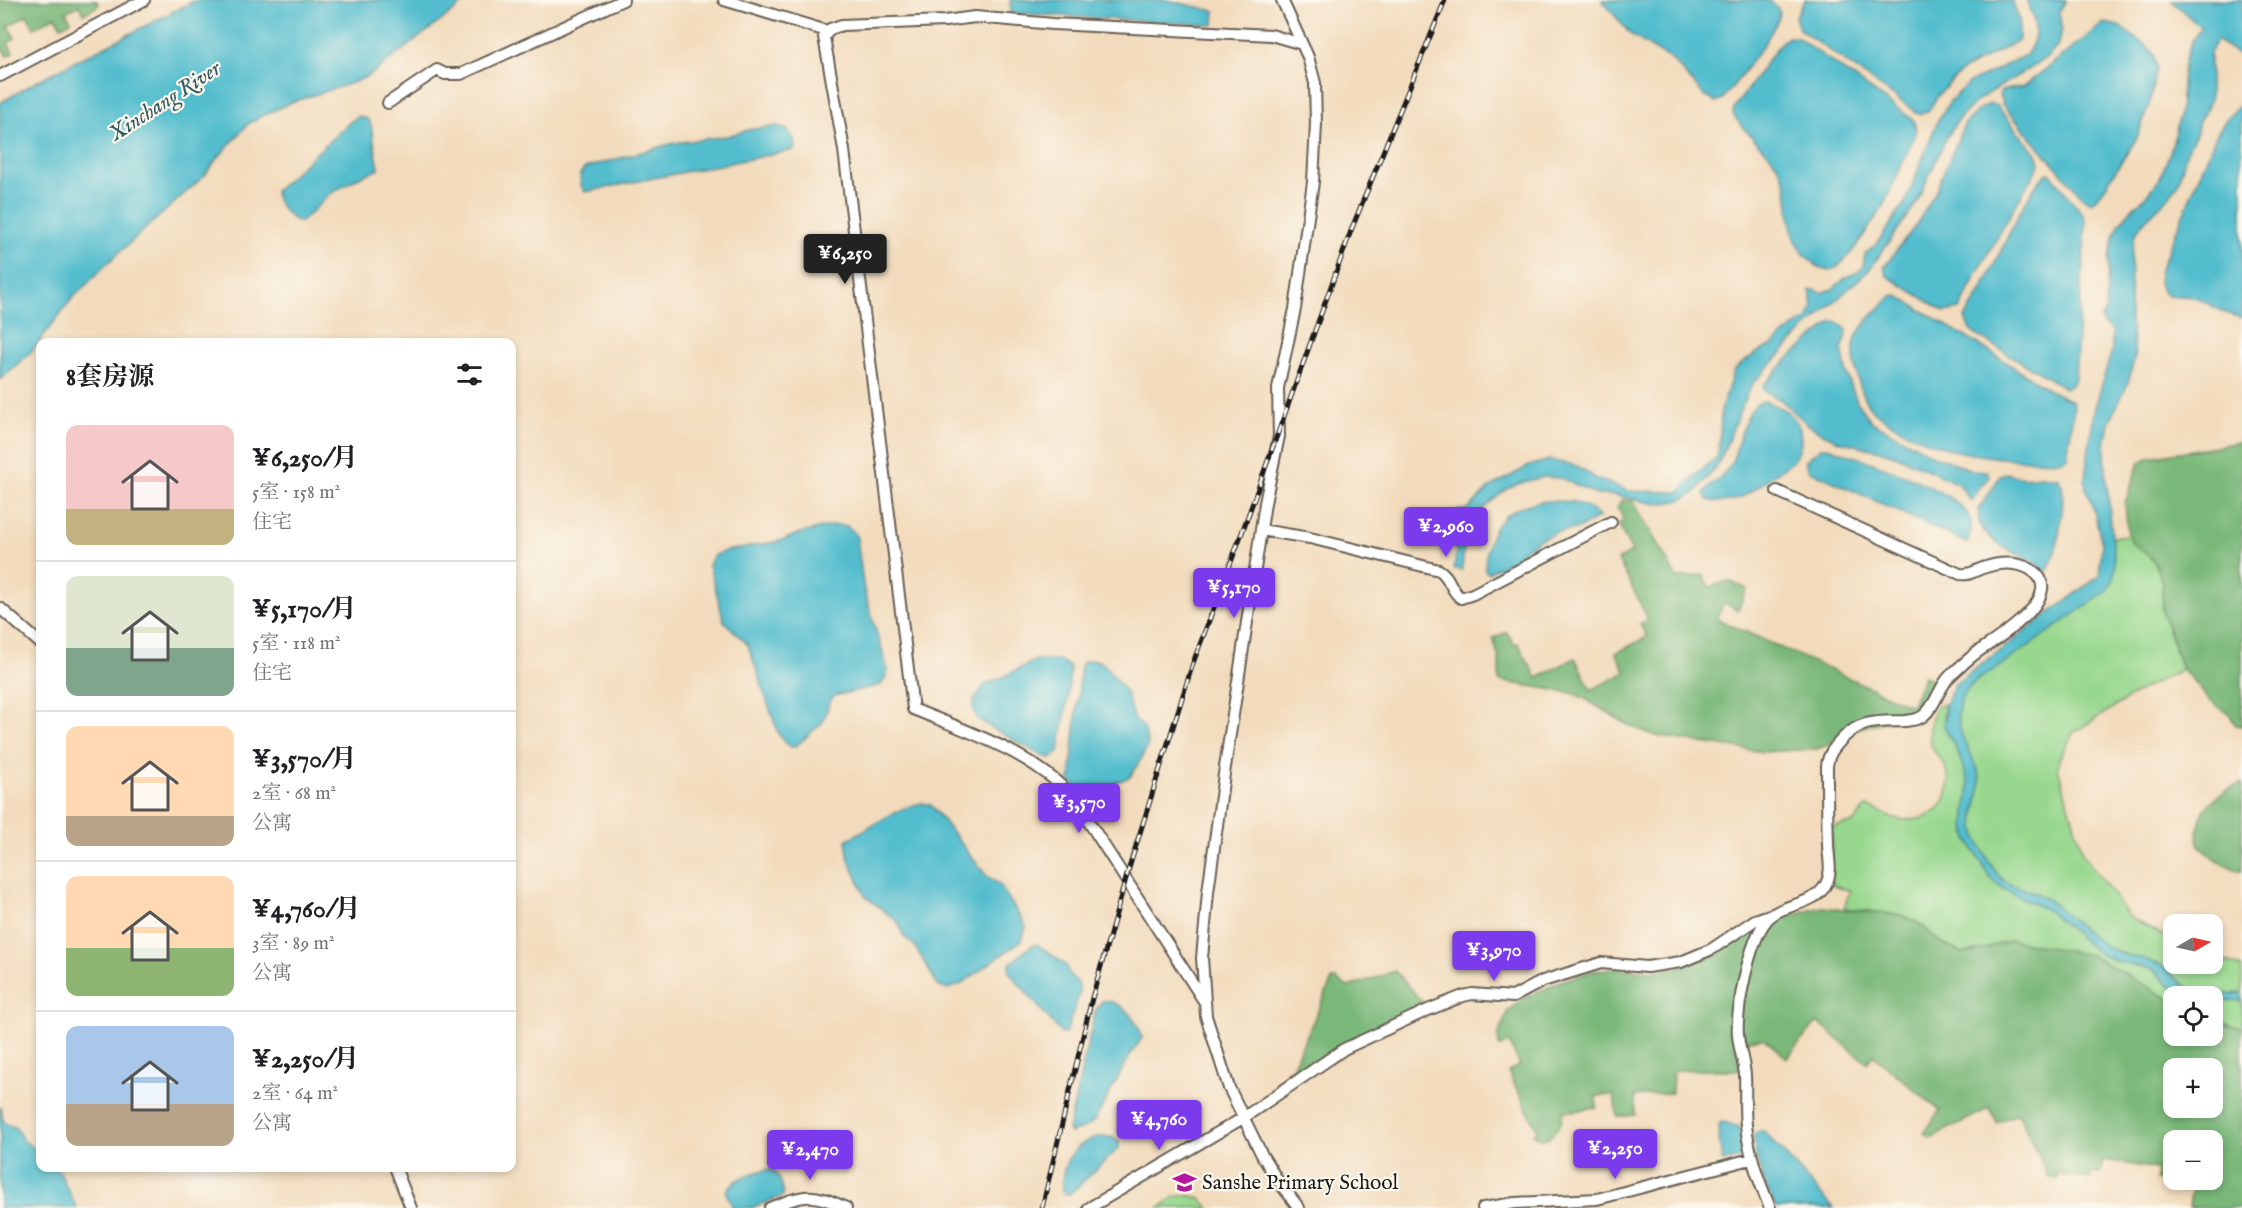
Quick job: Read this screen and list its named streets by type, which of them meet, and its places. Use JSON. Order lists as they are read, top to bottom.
{
  "water": ["Xinchang River"],
  "places": {
    "school or university": ["Sanshe Primary School"]
  },
  "north": "right",
  "page": {
    "price": [
      "¥6,250",
      "¥2,960",
      "¥5,170",
      "¥3,570",
      "¥3,970",
      "¥4,760",
      "¥2,250",
      "¥2,470"
    ],
    "heading": "8套房源",
    "list": [
      {
        "name": "¥6,250/月",
        "note": "5室 · 158 m² · 住宅"
      },
      {
        "name": "¥5,170/月",
        "note": "5室 · 118 m² · 住宅"
      },
      {
        "name": "¥3,570/月",
        "note": "2室 · 68 m² · 公寓"
      },
      {
        "name": "¥4,760/月",
        "note": "3室 · 89 m² · 公寓"
      },
      {
        "name": "¥2,250/月",
        "note": "2室 · 64 m² · 公寓"
      }
    ],
    "map_buttons": ["+", "−"]
  }
}
